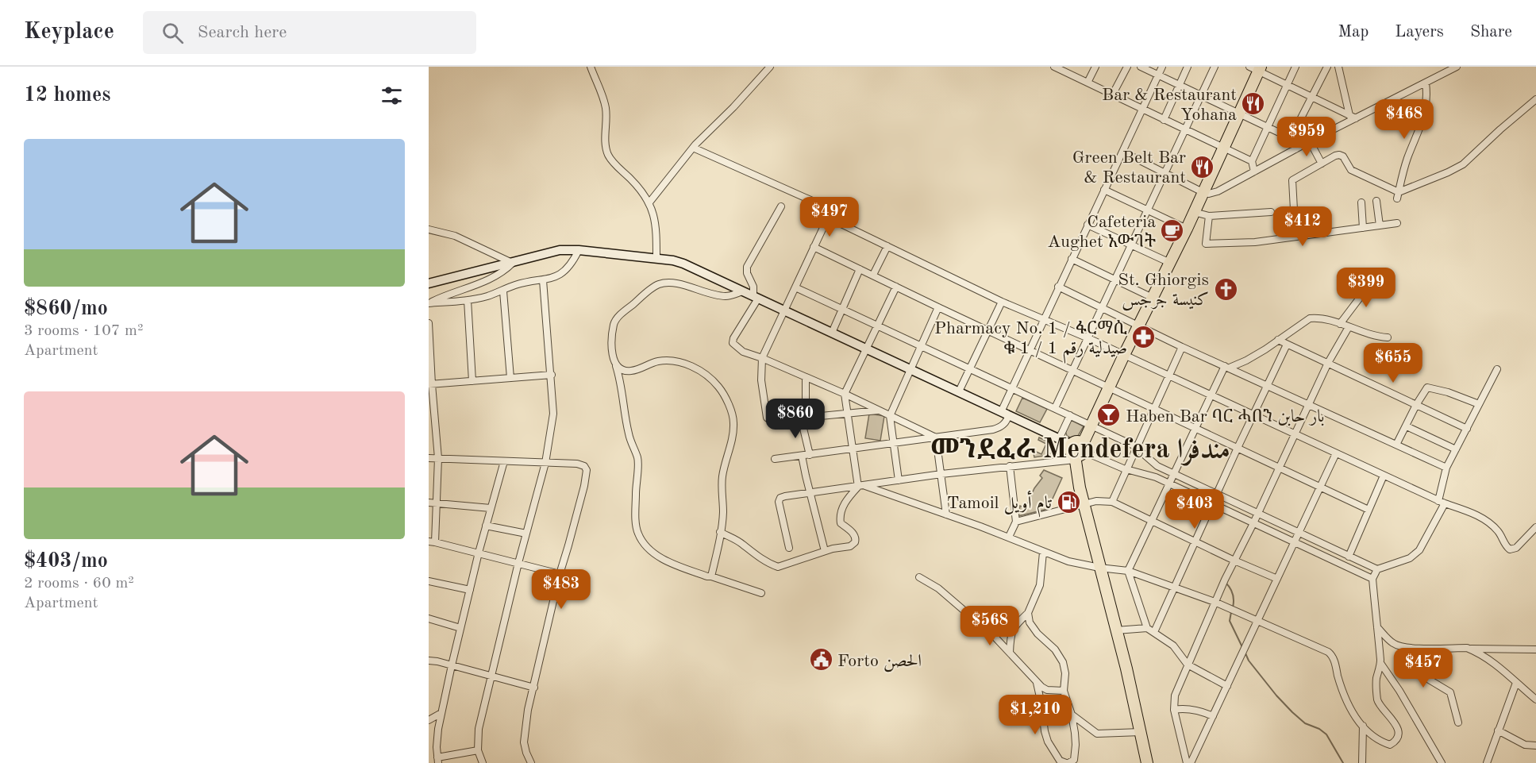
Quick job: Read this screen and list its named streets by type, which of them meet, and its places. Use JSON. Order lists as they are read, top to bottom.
{
  "districts": ["መንደፈራ Mendefera مندفرا"],
  "places": {
    "restaurant": ["Bar & Restaurant Yohana", "Green Belt Bar & Restaurant"],
    "cafe": ["Cafeteria Aughet አውገት"],
    "church": ["St. Ghiorgis كنيسة جرجس"],
    "pharmacy": ["Pharmacy No. 1 / ፋርማሲ ቁ 1 / صيدلية رقم 1"],
    "bar": ["Haben Bar ባር ሓበን بار حابن"],
    "fuel station": ["Tamoil تام أويل"],
    "public building": ["Forto الحصن"]
  },
  "page": {
    "header": "Keyplace",
    "search": "Search here",
    "nav": ["Map", "Layers", "Share"],
    "heading": "12 homes",
    "price": [
      "$468",
      "$959",
      "$497",
      "$412",
      "$399",
      "$655",
      "$860",
      "$403",
      "$483",
      "$568",
      "$457",
      "$1,210"
    ],
    "list": [
      {
        "name": "$860/mo",
        "note": "3 rooms · 107 m² · Apartment"
      },
      {
        "name": "$403/mo",
        "note": "2 rooms · 60 m² · Apartment"
      }
    ]
  }
}
